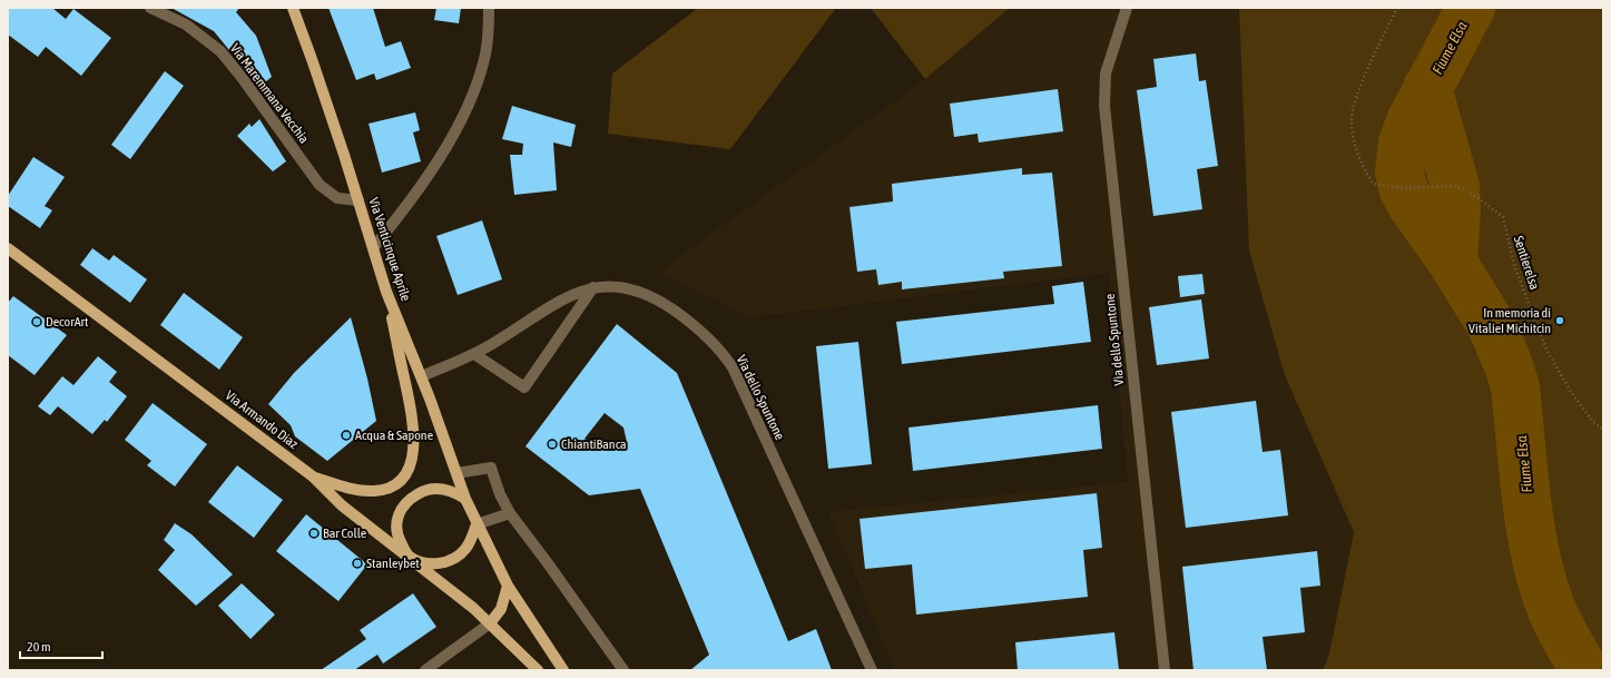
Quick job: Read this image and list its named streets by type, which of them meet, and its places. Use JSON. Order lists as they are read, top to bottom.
{
  "streets": {
    "main road": ["Via Venticinque Aprile", "Via Armando Diaz"],
    "street": ["Via Maremmana Vecchia", "Via dello Spuntone"],
    "path": ["Sentierelsa"]
  },
  "crossings": [
    ["Via Maremmana Vecchia", "Via Venticinque Aprile"],
    ["Via Venticinque Aprile", "Via dello Spuntone"],
    ["Via Venticinque Aprile", "Via Armando Diaz"]
  ],
  "water": ["Fiume Elsa"],
  "places": [
    "In memoria di VitalieI Michitcin",
    "DecorArt",
    "Acqua & Sapone",
    "ChiantiBanca",
    "Bar Colle",
    "Stanleybet"
  ],
  "scale_bar": "20 m"
}
